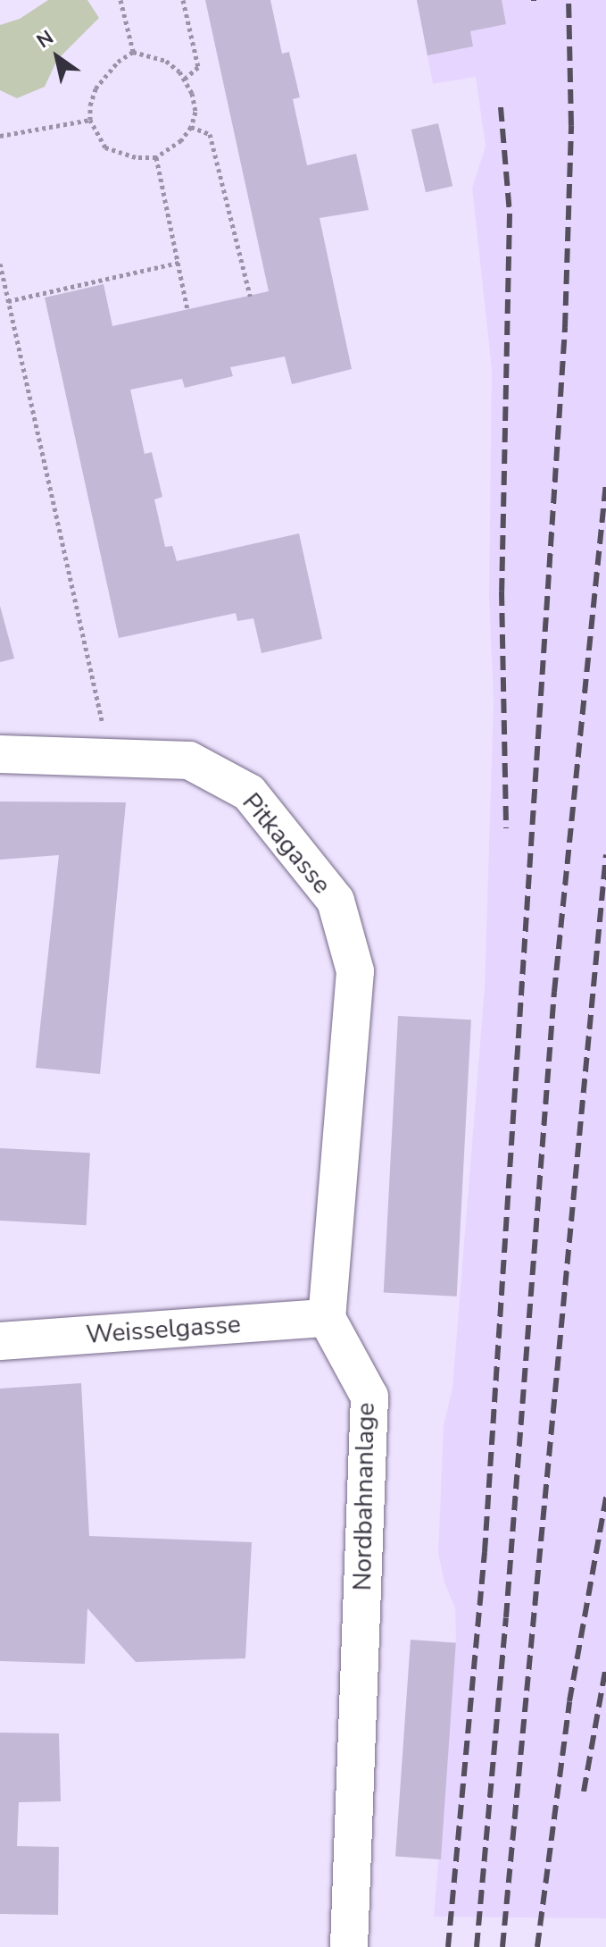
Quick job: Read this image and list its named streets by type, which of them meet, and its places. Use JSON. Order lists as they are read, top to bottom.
{
  "streets": {
    "street": ["Pitkagasse", "Weisselgasse", "Nordbahnanlage"]
  },
  "crossings": [
    ["Pitkagasse", "Weisselgasse"],
    ["Pitkagasse", "Nordbahnanlage"],
    ["Weisselgasse", "Nordbahnanlage"]
  ],
  "north": "top left"
}
